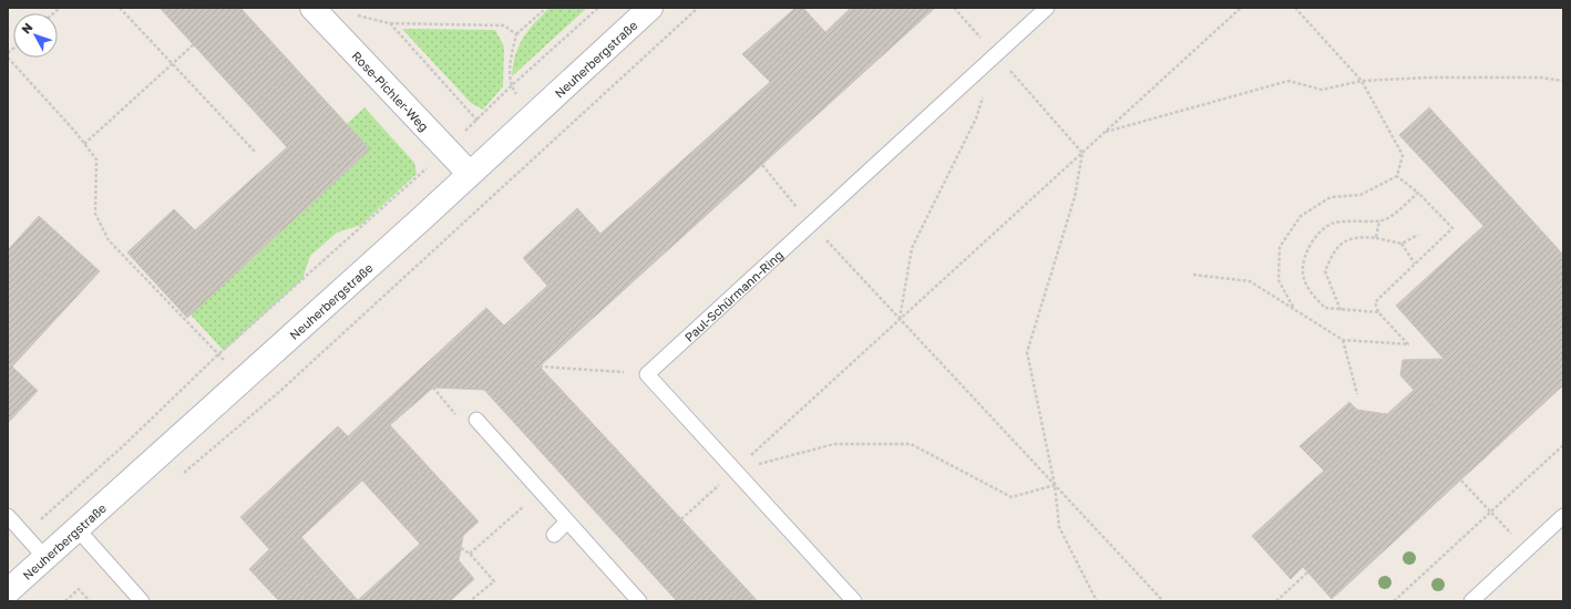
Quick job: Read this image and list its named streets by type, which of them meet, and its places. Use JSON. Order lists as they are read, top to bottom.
{
  "streets": {
    "main road": ["Neuherbergstraße", "Rose-Pichler-Weg"],
    "lane": ["Paul-Schürmann-Ring"]
  },
  "crossings": [
    ["Neuherbergstraße", "Rose-Pichler-Weg"]
  ],
  "north": "top left"
}
